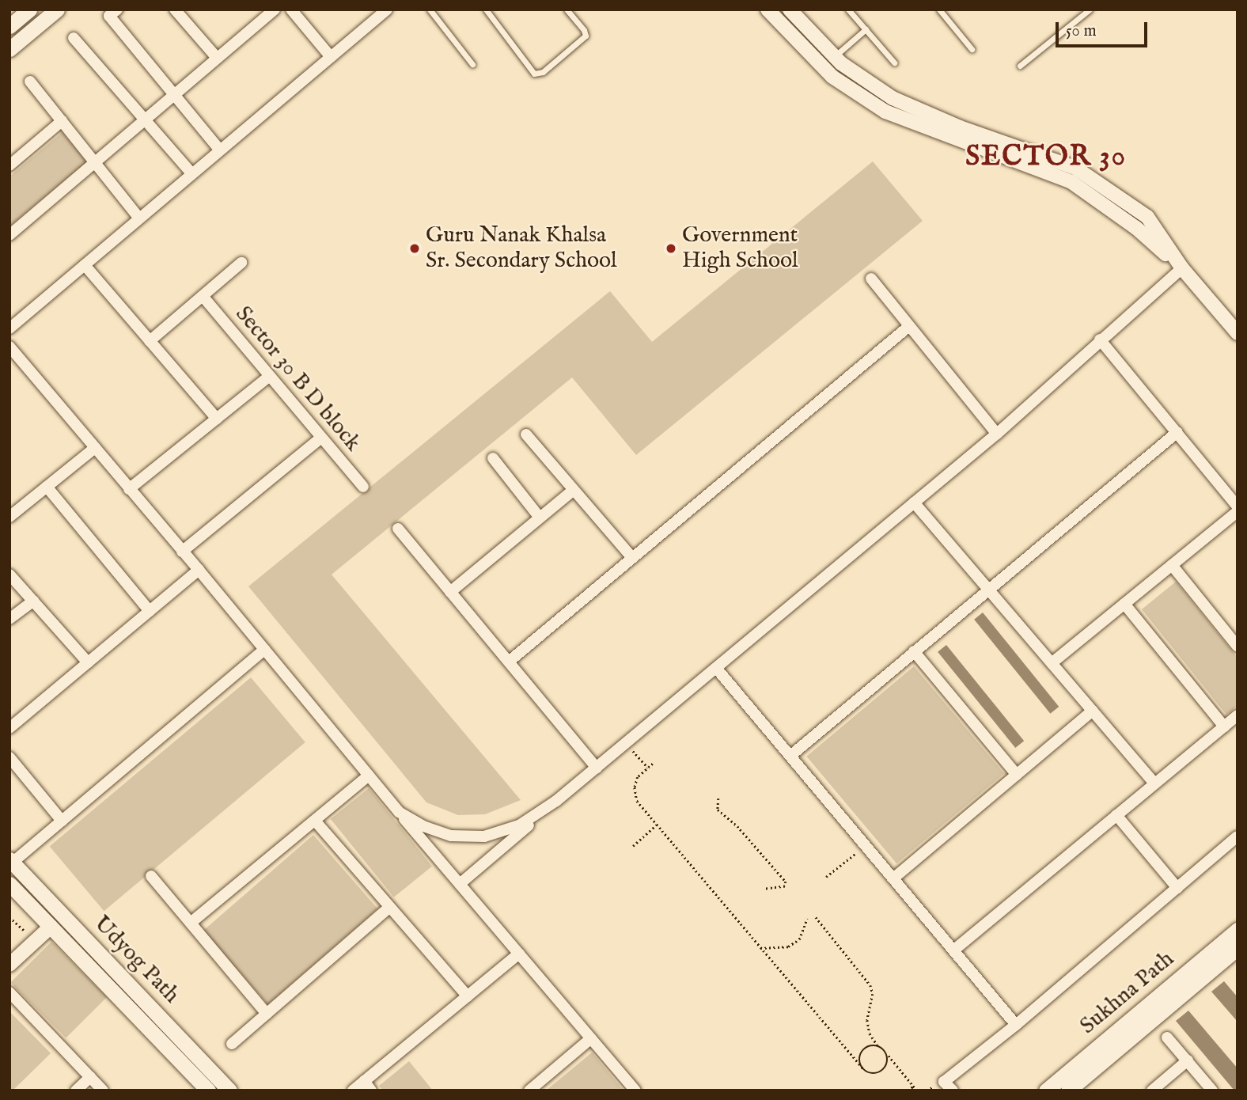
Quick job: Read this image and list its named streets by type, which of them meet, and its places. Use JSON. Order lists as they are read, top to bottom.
{
  "streets": {
    "main road": ["Udyog Path", "Sukhna Path"],
    "street": ["Sector 30 B D block"]
  },
  "districts": ["SECTOR 30"],
  "places": ["Guru Nanak Khalsa Sr. Secondary School", "Government High School"],
  "scale_bar": "50 m"
}
